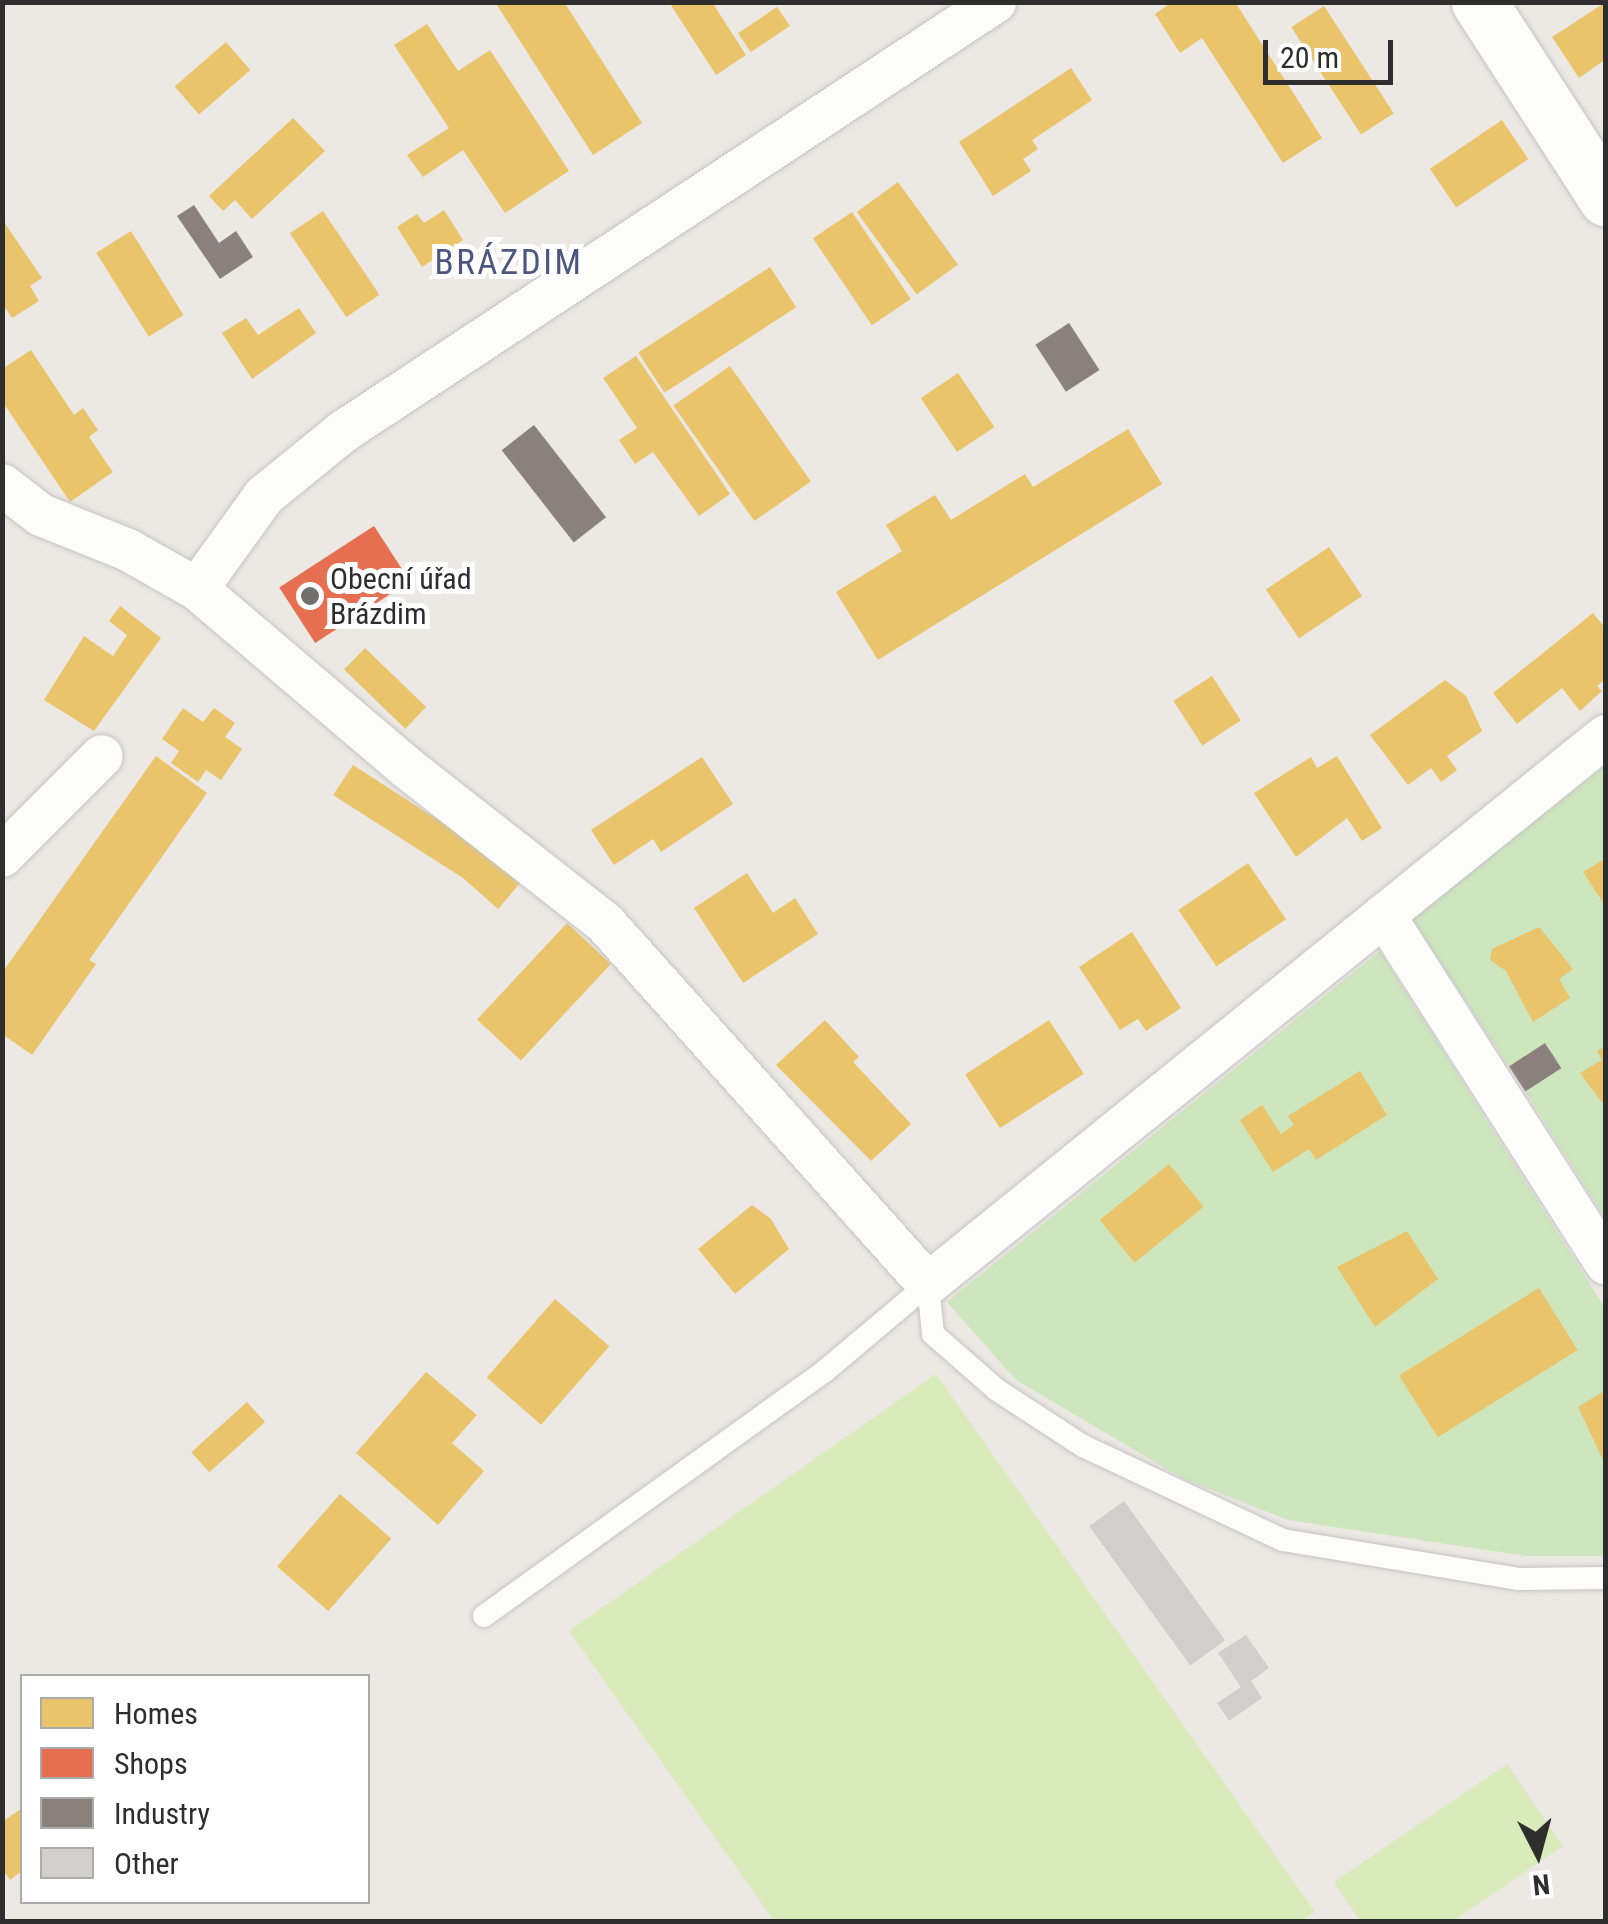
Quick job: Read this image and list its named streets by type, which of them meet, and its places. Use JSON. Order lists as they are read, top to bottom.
{
  "districts": ["BRÁZDIM"],
  "places": ["Obecní úřad Brázdim"],
  "legend": [
    "Homes",
    "Shops",
    "Industry",
    "Other"
  ],
  "scale_bar": "20 m",
  "north": "bottom"
}
